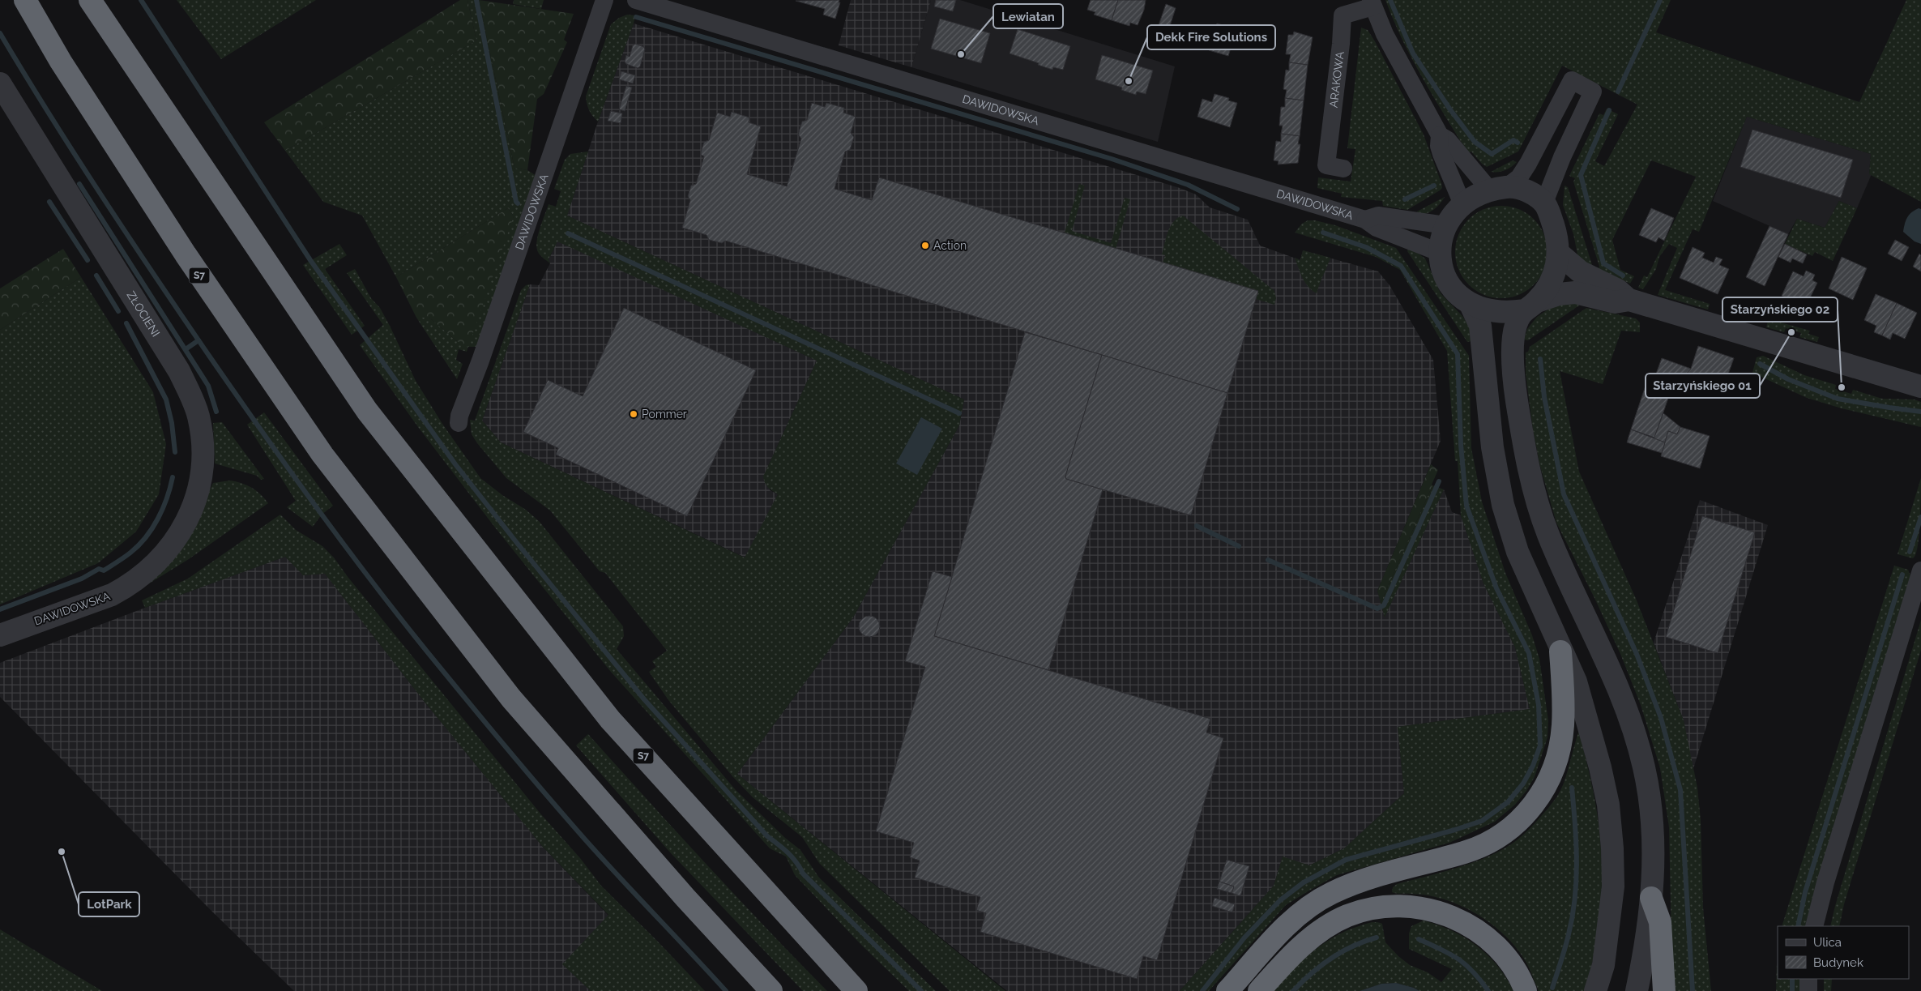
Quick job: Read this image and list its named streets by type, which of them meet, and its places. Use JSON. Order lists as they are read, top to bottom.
{
  "streets": {
    "highway": ["S7"],
    "street": ["ARAKOWA", "DAWIDOWSKA", "ZŁOCIENI"]
  },
  "crossings": [
    ["DAWIDOWSKA", "ZŁOCIENI"]
  ],
  "places": [
    "Lewiatan",
    "Dekk Fire Solutions",
    "Action",
    "Starzyńskiego 01",
    "Starzyńskiego 02",
    "Pommer",
    "LotPark"
  ],
  "legend": ["Ulica", "Budynek"]
}
